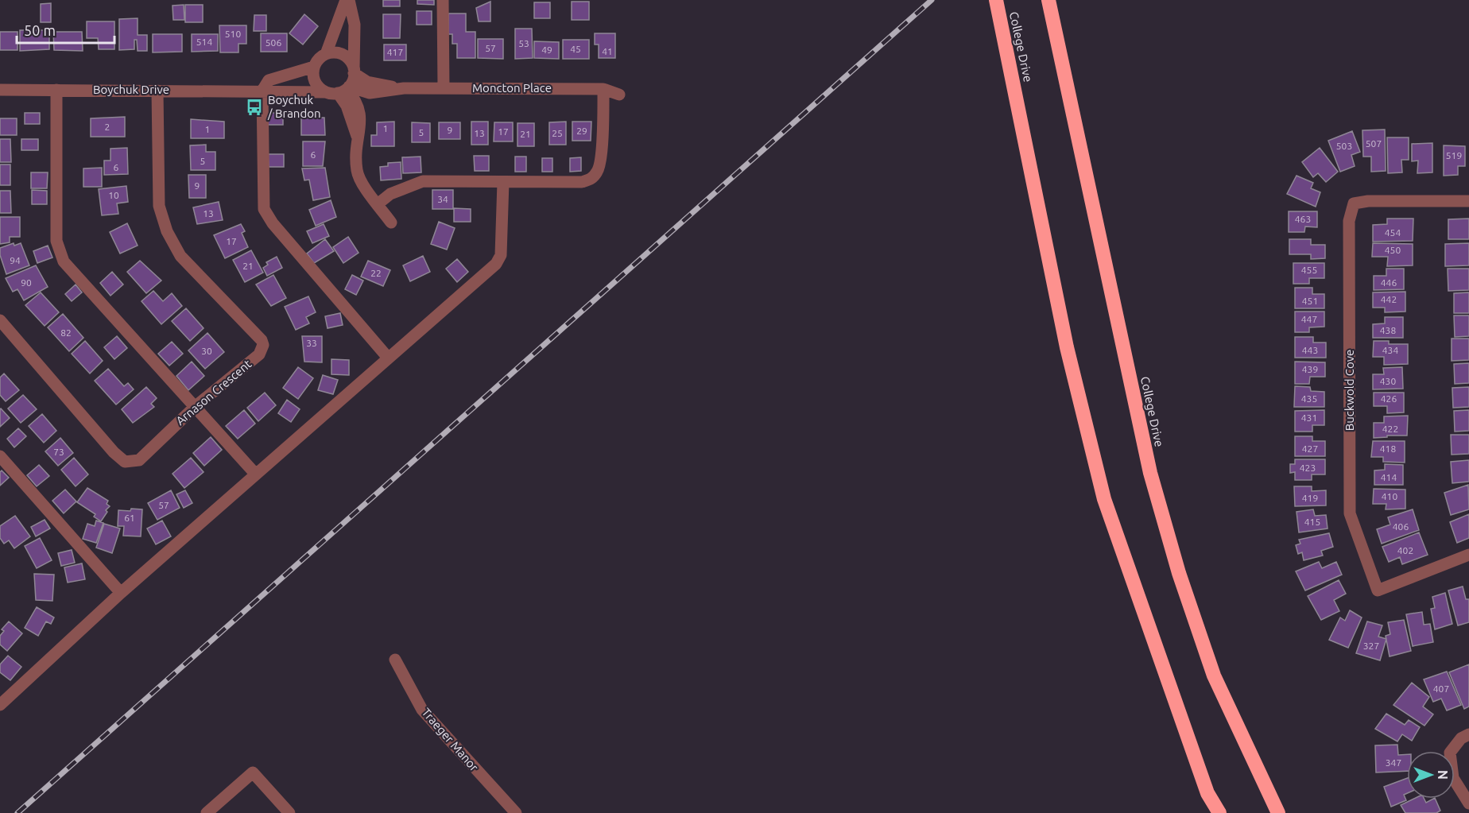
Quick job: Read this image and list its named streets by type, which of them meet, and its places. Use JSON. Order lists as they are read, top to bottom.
{
  "streets": {
    "highway": ["College Drive"],
    "street": [
      "Moncton Place",
      "Boychuk Drive",
      "Buckwold Cove",
      "Arnason Crescent",
      "Traeger Manor"
    ]
  },
  "crossings": [
    ["Moncton Place", "Boychuk Drive"],
    ["Boychuk Drive", "Arnason Crescent"]
  ],
  "places": {
    "bus stop": ["Boychuk / Brandon"]
  },
  "house_numbers": [
    "510",
    "514",
    "506",
    "53",
    "57",
    "45",
    "49",
    "41",
    "417",
    "2",
    "1",
    "1",
    "9",
    "29",
    "17",
    "5",
    "13",
    "25",
    "21",
    "507",
    "503",
    "6",
    "519",
    "5",
    "6",
    "9",
    "10",
    "34",
    "13",
    "463",
    "454",
    "17",
    "450",
    "94",
    "21",
    "455",
    "22",
    "90",
    "446",
    "442",
    "451",
    "447",
    "438",
    "82",
    "33",
    "443",
    "434",
    "30",
    "439",
    "430",
    "435",
    "426",
    "431",
    "422",
    "427",
    "418",
    "73",
    "423",
    "414",
    "410",
    "419",
    "57",
    "61",
    "415",
    "406",
    "402",
    "327",
    "407",
    "347"
  ],
  "scale_bar": "50 m",
  "north": "right"
}
